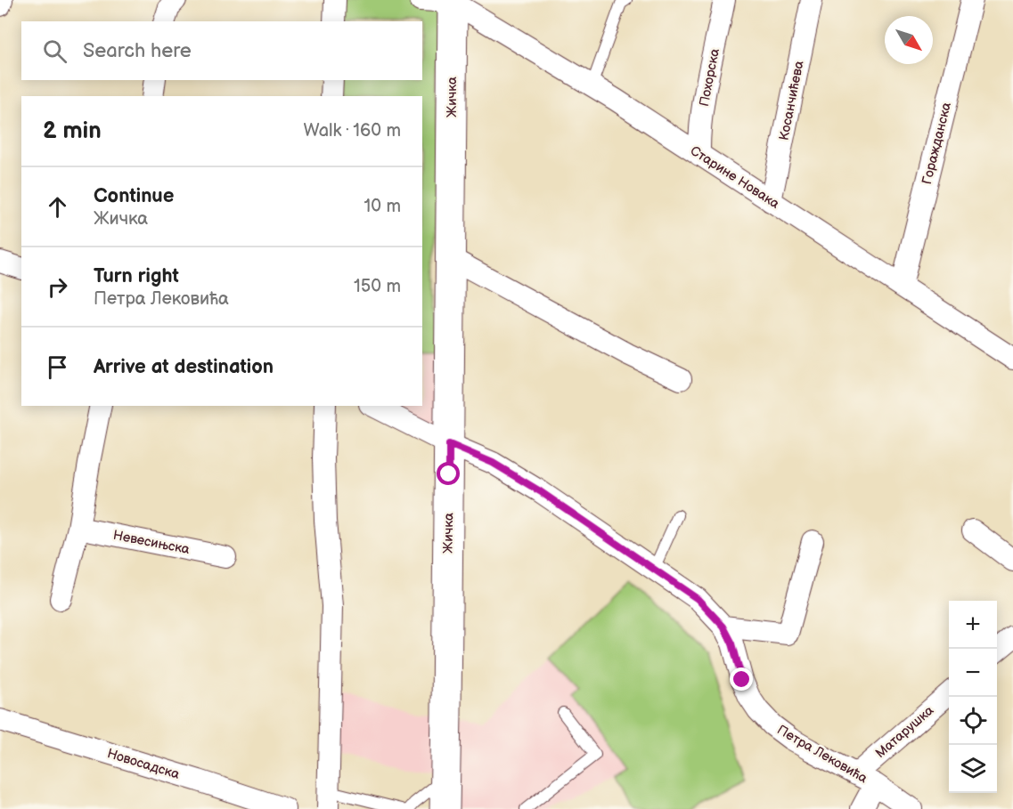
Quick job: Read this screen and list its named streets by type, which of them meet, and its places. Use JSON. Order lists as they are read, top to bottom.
{
  "streets": {
    "main road": ["Жичка"],
    "street": [
      "Похорска",
      "Косанчићева",
      "Горажданска",
      "Старине Новака",
      "Невесињска",
      "Матарушка",
      "Петра Лековића",
      "Новосадска"
    ]
  },
  "crossings": [
    ["Похорска", "Старине Новака"],
    ["Жичка", "Старине Новака"],
    ["Жичка", "Петра Лековића"],
    ["Косанчићева", "Старине Новака"],
    ["Горажданска", "Старине Новака"],
    ["Матарушка", "Петра Лековића"]
  ],
  "north": "bottom right",
  "page": {
    "search": "Search here",
    "heading": ["2 min", "Walk · 160 m"],
    "list": [
      ["Continue", "Жичка", "10 m"],
      ["Turn right", "Петра Лековића", "150 m"],
      "Arrive at destination"
    ],
    "map_buttons": ["+", "−"]
  }
}
